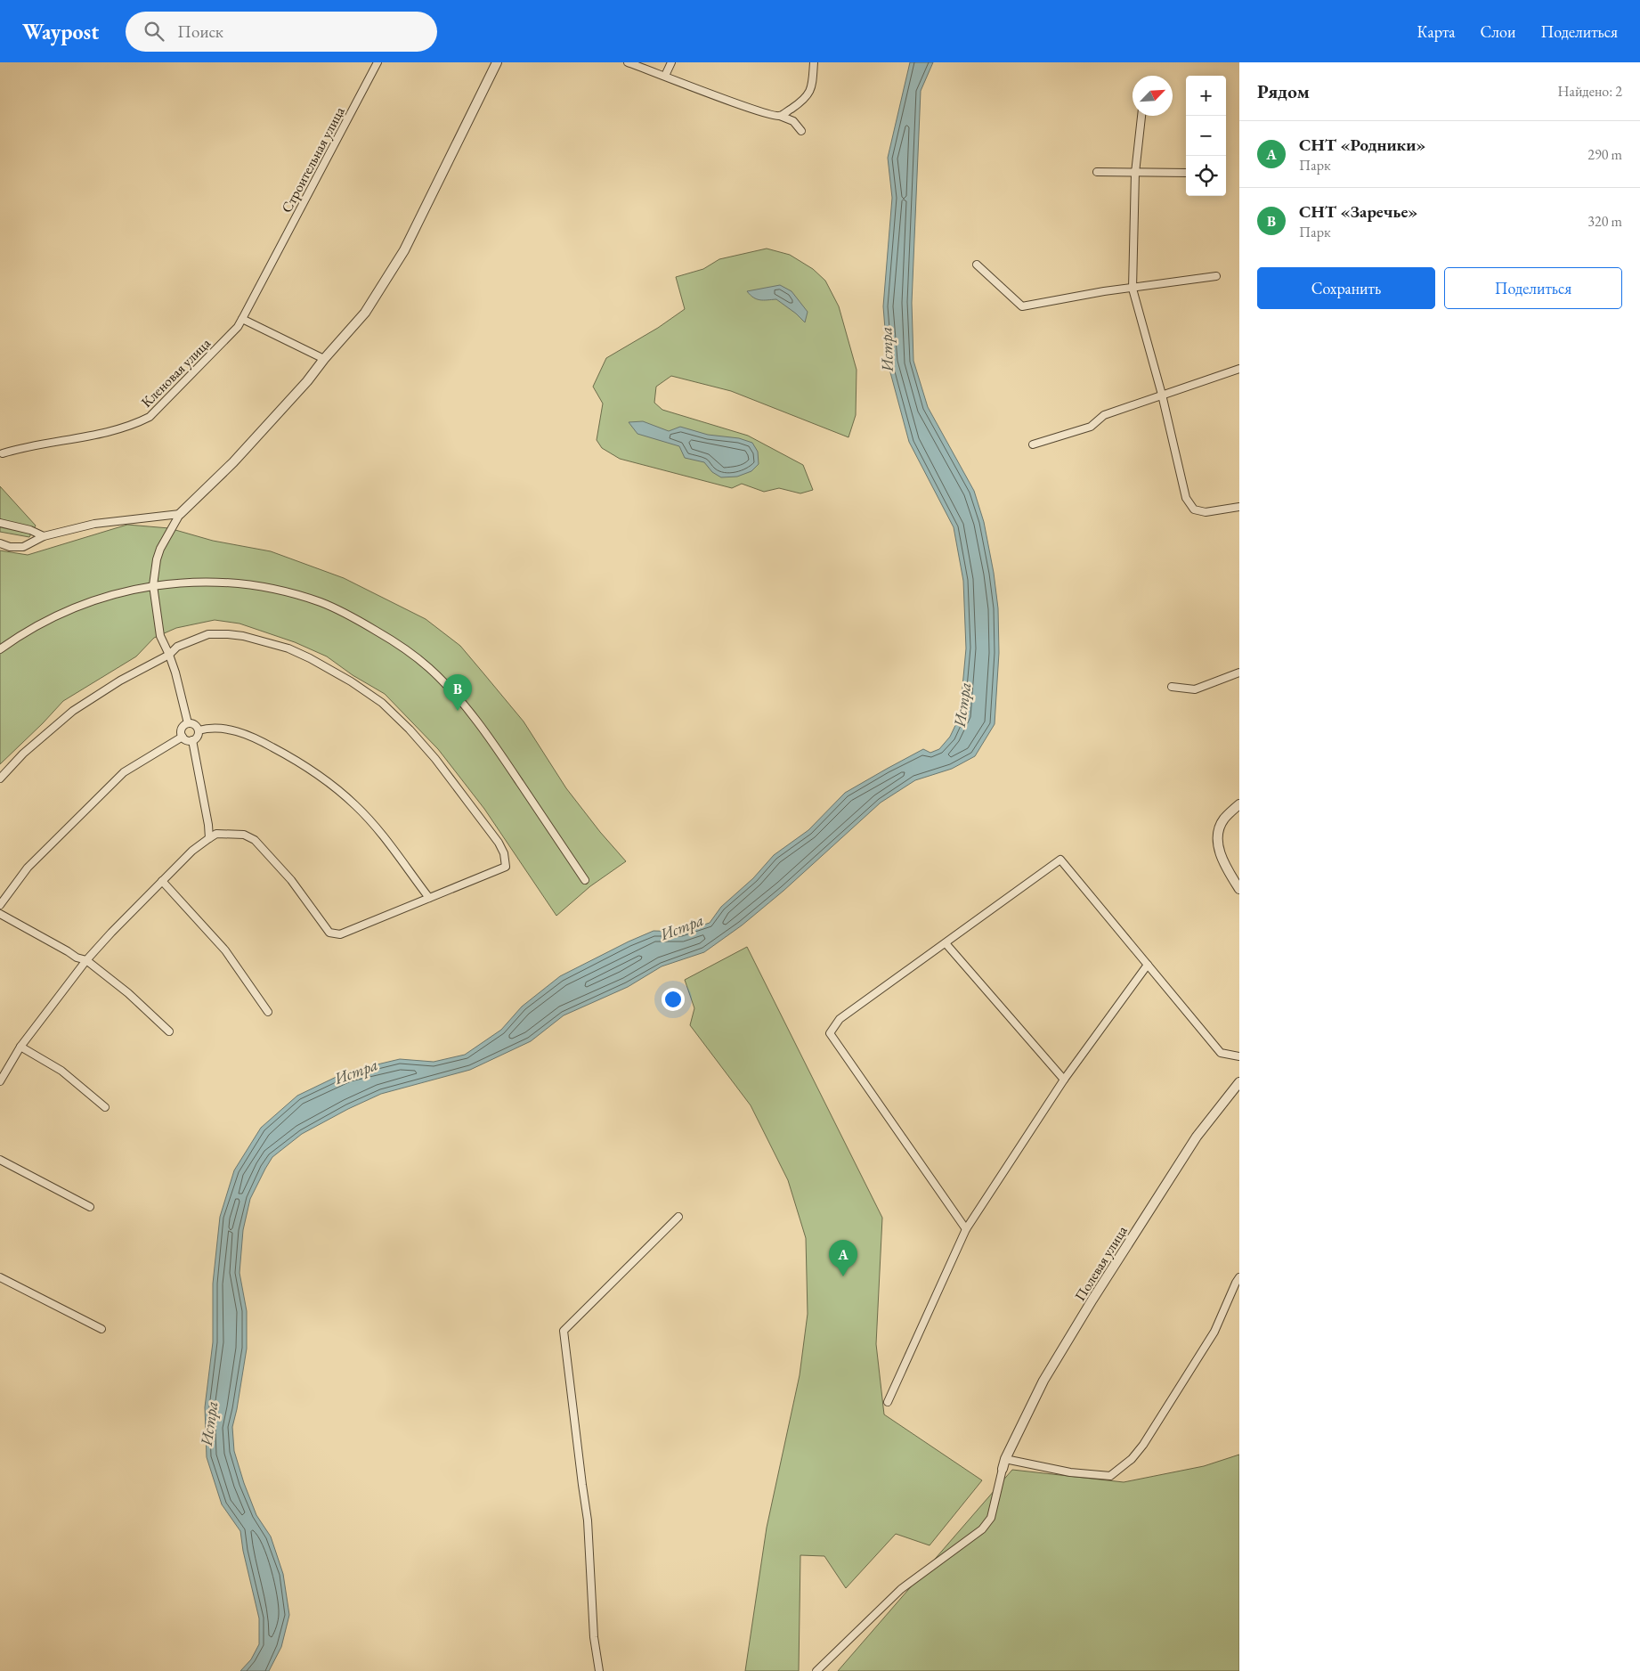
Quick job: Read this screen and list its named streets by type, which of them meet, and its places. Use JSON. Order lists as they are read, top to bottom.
{
  "streets": {
    "street": ["Строительная улица", "Кленовая улица", "Полевая улица"]
  },
  "crossings": [
    ["Строительная улица", "Кленовая улица"]
  ],
  "water": ["Истра"],
  "north": "top right",
  "page": {
    "header": "Waypost",
    "search": "Поиск",
    "nav": ["Карта", "Слои", "Поделиться"],
    "heading": ["Рядом", "Найдено: 2"],
    "map_buttons": ["+", "−"],
    "list": [
      {
        "mark": "A",
        "name": "СНТ «Родники»",
        "note": "Парк",
        "value": "290 m"
      },
      {
        "mark": "B",
        "name": "СНТ «Заречье»",
        "note": "Парк",
        "value": "320 m"
      }
    ],
    "buttons": ["Сохранить", "Поделиться"],
    "pins": ["B", "A"]
  }
}
